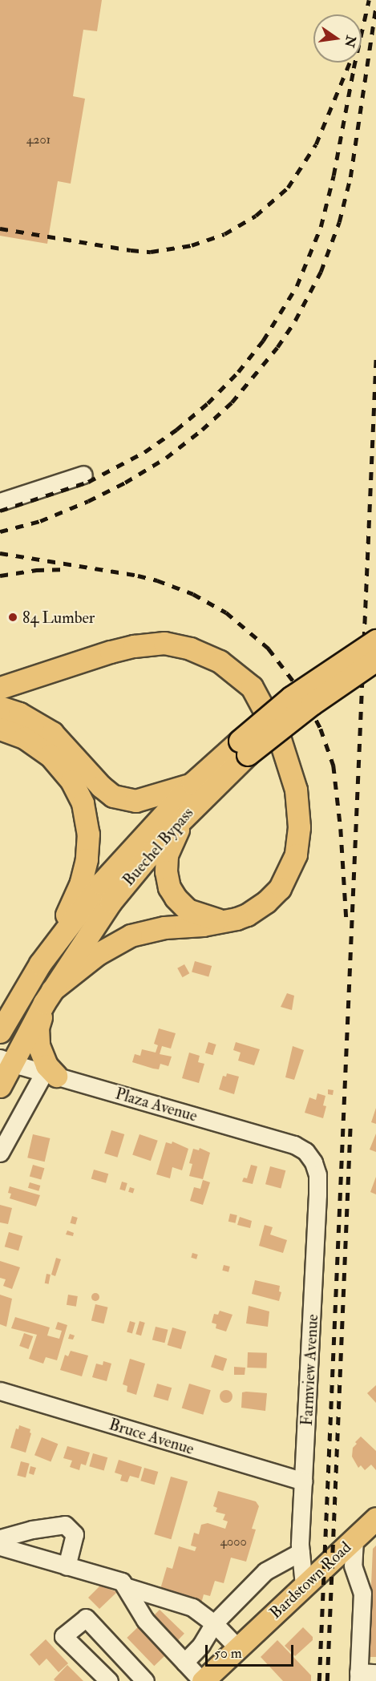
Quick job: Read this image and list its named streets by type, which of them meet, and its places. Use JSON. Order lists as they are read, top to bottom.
{
  "streets": {
    "main road": ["Buechel Bypass", "Bardstown Road"],
    "street": ["Plaza Avenue", "Farmview Avenue", "Bruce Avenue"]
  },
  "crossings": [
    ["Buechel Bypass", "Plaza Avenue"],
    ["Plaza Avenue", "Farmview Avenue"],
    ["Farmview Avenue", "Bruce Avenue"],
    ["Farmview Avenue", "Bardstown Road"]
  ],
  "places": ["84 Lumber"],
  "house_numbers": ["4201", "4000"],
  "scale_bar": "50 m",
  "north": "right"
}
